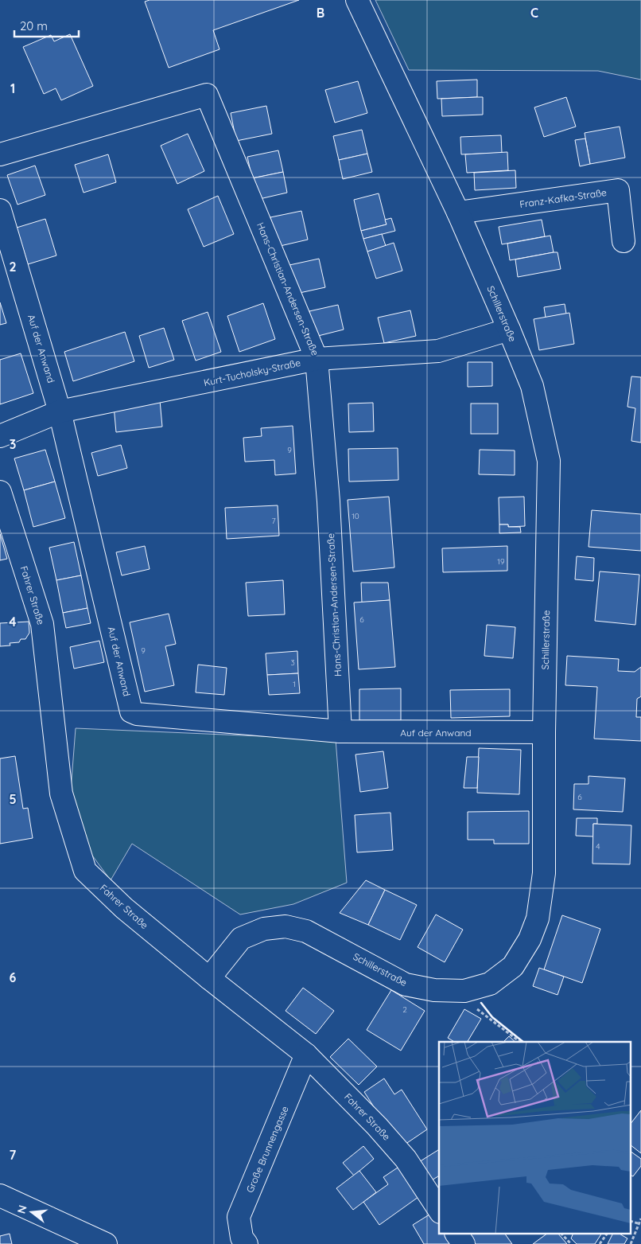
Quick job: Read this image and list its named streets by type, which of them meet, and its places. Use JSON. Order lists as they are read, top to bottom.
{
  "streets": {
    "street": [
      "Franz-Kafka-Straße",
      "Hans-Christian-Andersen-Straße",
      "Schillerstraße",
      "Auf der Anwand",
      "Kurt-Tucholsky-Straße",
      "Fahrer Straße",
      "Große Brunnengasse"
    ]
  },
  "crossings": [
    ["Franz-Kafka-Straße", "Schillerstraße"],
    ["Hans-Christian-Andersen-Straße", "Auf der Anwand"],
    ["Hans-Christian-Andersen-Straße", "Kurt-Tucholsky-Straße"],
    ["Schillerstraße", "Auf der Anwand"],
    ["Schillerstraße", "Kurt-Tucholsky-Straße"],
    ["Schillerstraße", "Fahrer Straße"],
    ["Auf der Anwand", "Kurt-Tucholsky-Straße"],
    ["Fahrer Straße", "Große Brunnengasse"]
  ],
  "house_numbers": [
    "9",
    "10",
    "7",
    "19",
    "6",
    "9",
    "3",
    "1",
    "6",
    "4",
    "2"
  ],
  "scale_bar": "20 m",
  "north": "left",
  "grid": {
    "columns": ["B", "C"],
    "rows": [
      "1",
      "2",
      "3",
      "4",
      "5",
      "6",
      "7"
    ]
  }
}
